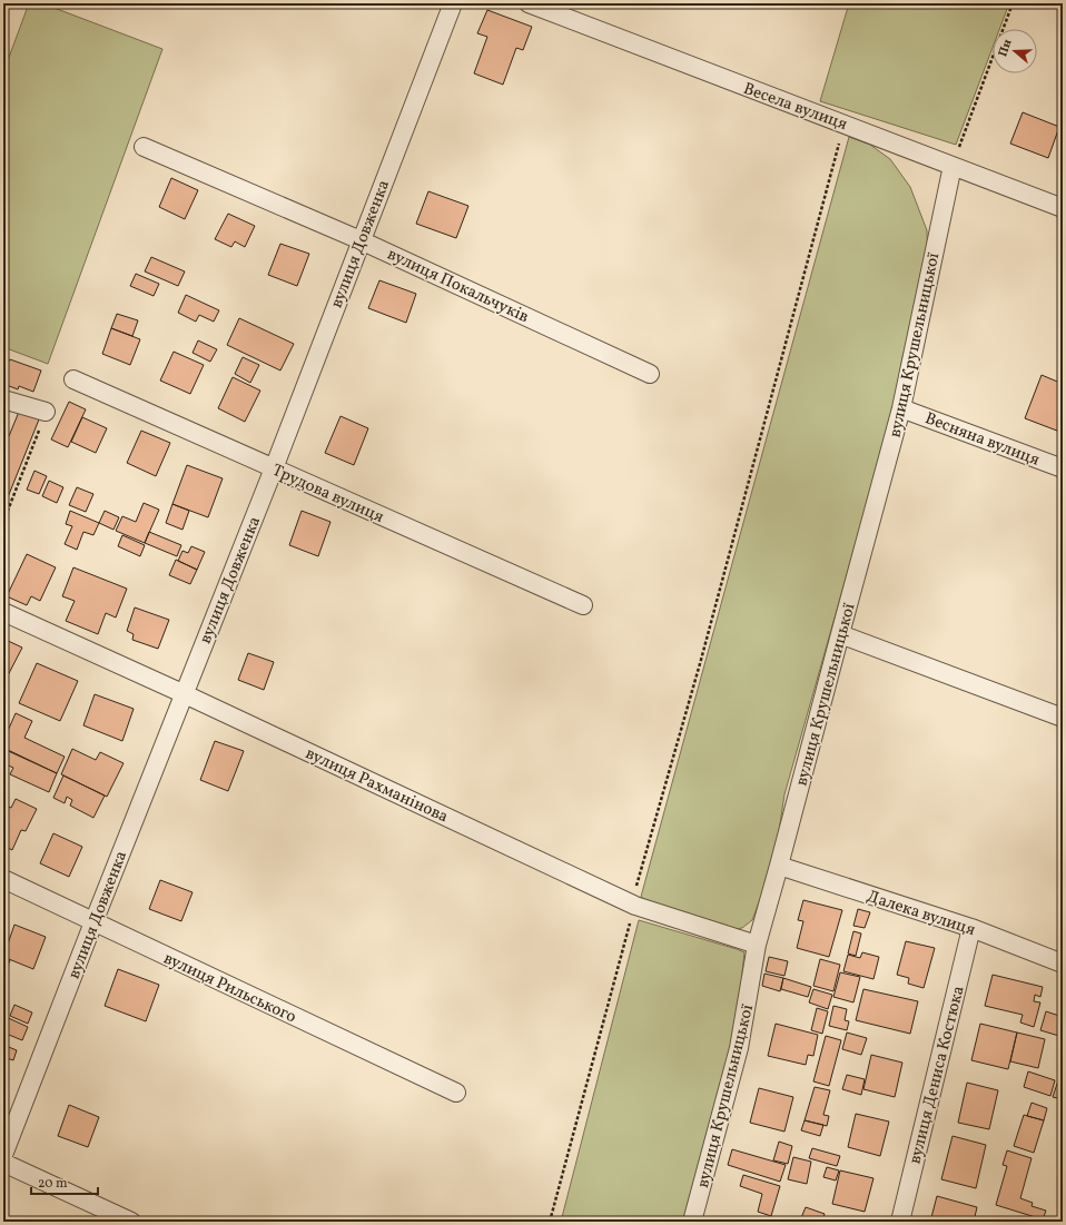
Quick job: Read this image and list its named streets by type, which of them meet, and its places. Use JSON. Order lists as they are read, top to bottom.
{
  "streets": {
    "street": [
      "Весела вулиця",
      "вулиця Довженка",
      "вулиця Покальчуків",
      "вулиця Крушельницької",
      "Весняна вулиця",
      "Трудова вулиця",
      "вулиця Рахманінова",
      "Далека вулиця",
      "вулиця Рильського",
      "вулиця Дениса Костюка"
    ]
  },
  "crossings": [
    ["Весела вулиця", "вулиця Крушельницької"],
    ["вулиця Довженка", "вулиця Покальчуків"],
    ["вулиця Довженка", "Трудова вулиця"],
    ["вулиця Довженка", "вулиця Рахманінова"],
    ["вулиця Довженка", "вулиця Рильського"],
    ["вулиця Крушельницької", "Весняна вулиця"],
    ["вулиця Крушельницької", "вулиця Рахманінова"],
    ["вулиця Крушельницької", "Далека вулиця"],
    ["Далека вулиця", "вулиця Дениса Костюка"]
  ],
  "scale_bar": "20 m",
  "north": "left"
}
